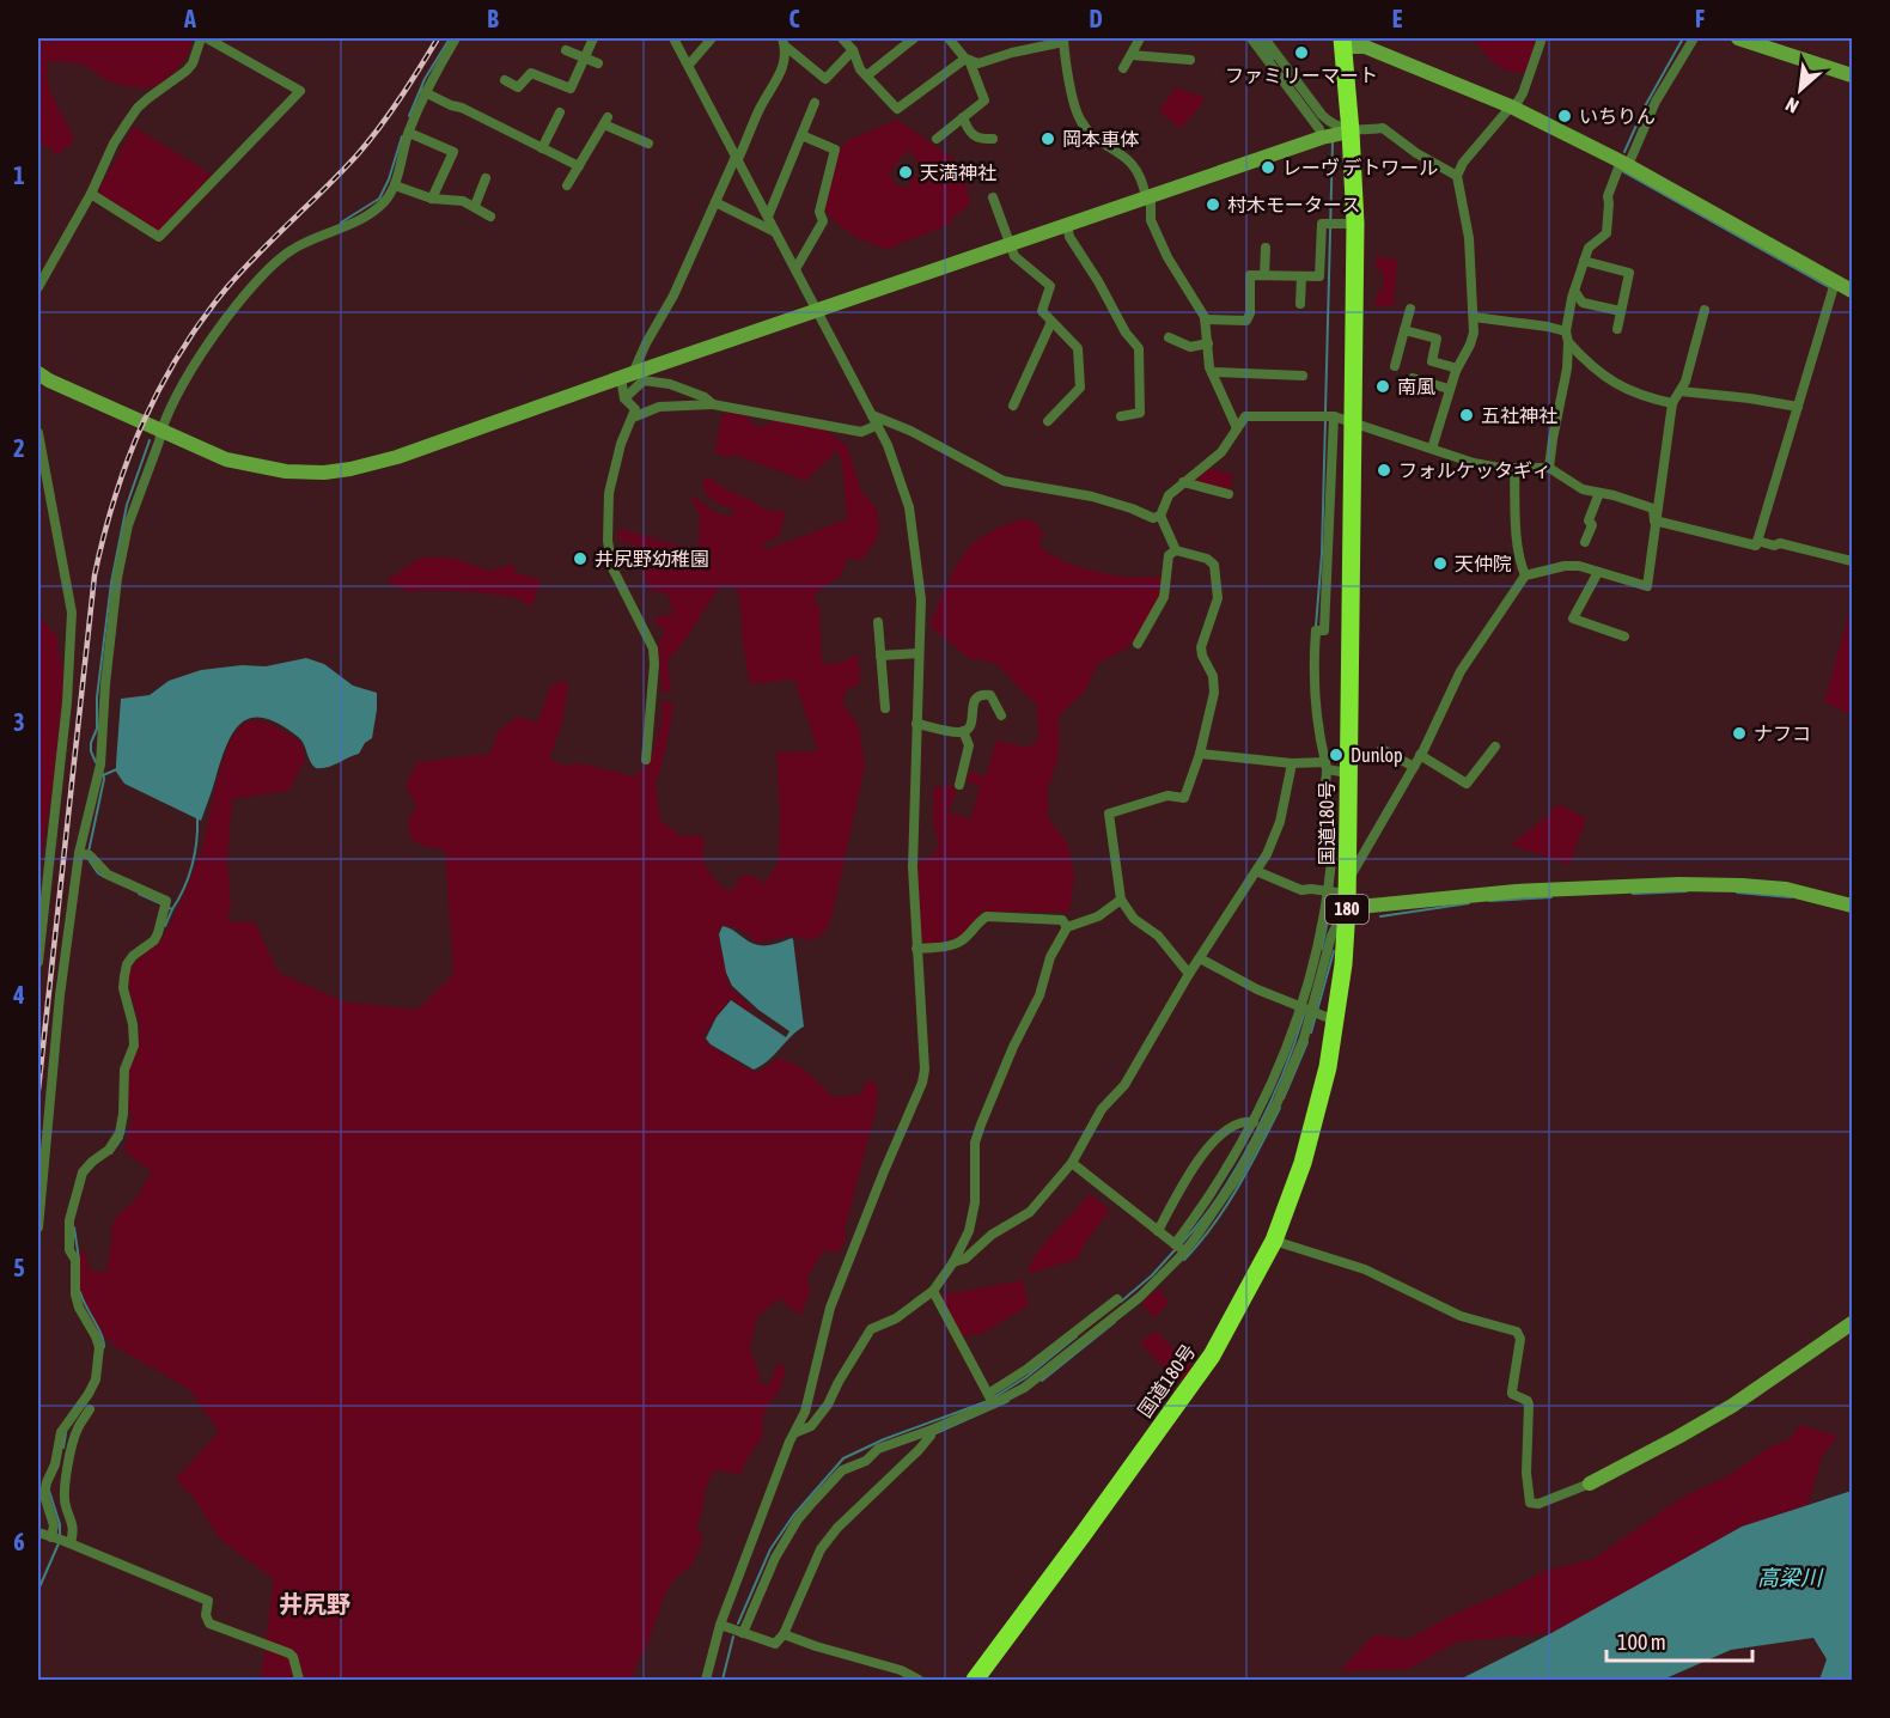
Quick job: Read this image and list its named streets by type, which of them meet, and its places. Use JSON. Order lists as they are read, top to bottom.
{
  "streets": {
    "highway": ["国道180号", "180"]
  },
  "districts": ["井尻野"],
  "water": ["高梁川"],
  "places": [
    "ファミリーマート",
    "いちりん",
    "岡本車体",
    "レーヴ デトワール",
    "天満神社",
    "村木モータース",
    "南風",
    "五社神社",
    "フォルケッタギィ",
    "井尻野幼稚園",
    "天仲院",
    "ナフコ",
    "Dunlop"
  ],
  "scale_bar": "100 m",
  "north": "bottom left",
  "grid": {
    "columns": [
      "A",
      "B",
      "C",
      "D",
      "E",
      "F"
    ],
    "rows": [
      "1",
      "2",
      "3",
      "4",
      "5",
      "6"
    ]
  }
}
